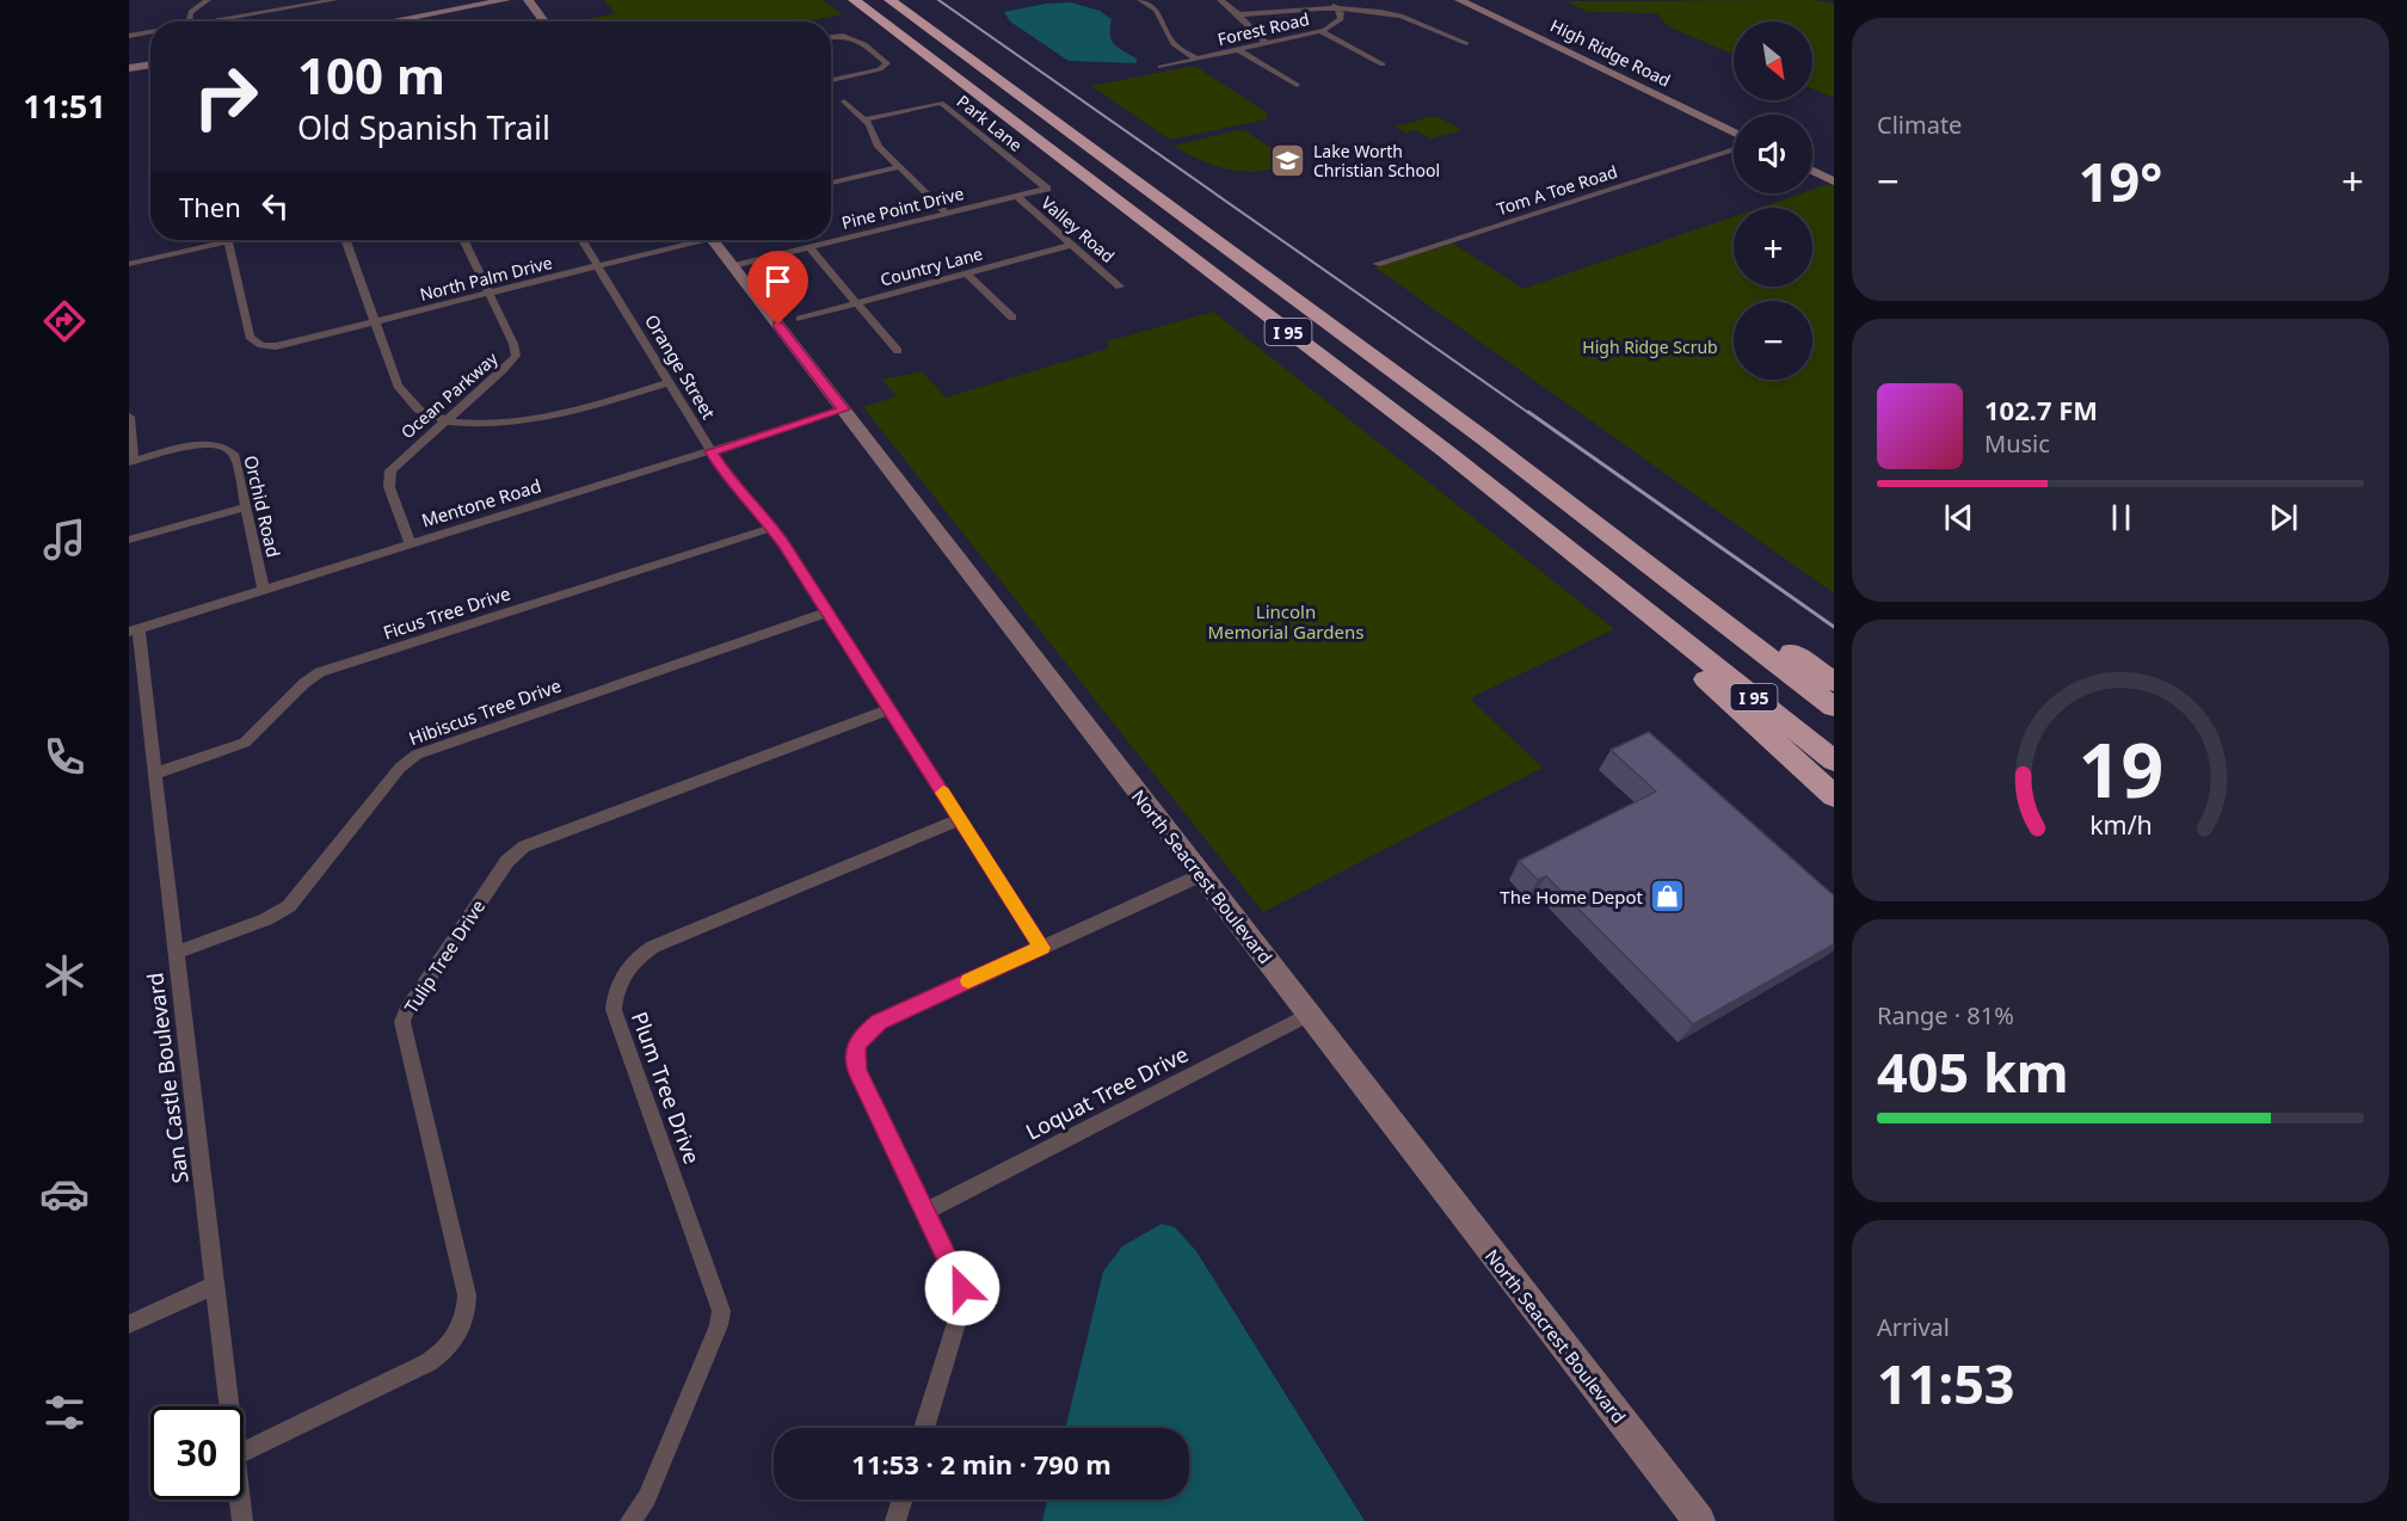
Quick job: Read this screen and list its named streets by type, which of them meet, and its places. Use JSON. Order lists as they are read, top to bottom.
{
  "streets": {
    "highway": ["I 95"],
    "street": [
      "Forest Road",
      "High Ridge Road",
      "Park Lane",
      "Tom A Toe Road",
      "Pine Point Drive",
      "Valley Road",
      "Country Lane",
      "North Palm Drive",
      "Orange Street",
      "Ocean Parkway",
      "Mentone Road",
      "Orchid Road",
      "Ficus Tree Drive",
      "Hibiscus Tree Drive",
      "North Seacrest Boulevard",
      "Tulip Tree Drive",
      "San Castle Boulevard",
      "Plum Tree Drive",
      "Loquat Tree Drive"
    ]
  },
  "crossings": [
    ["Park Lane", "Pine Point Drive"],
    ["Pine Point Drive", "Valley Road"],
    ["Pine Point Drive", "North Seacrest Boulevard"],
    ["Valley Road", "Country Lane"],
    ["North Palm Drive", "Orange Street"],
    ["North Palm Drive", "Ocean Parkway"],
    ["Orange Street", "Mentone Road"],
    ["Orange Street", "Ficus Tree Drive"],
    ["Orange Street", "Hibiscus Tree Drive"],
    ["Orange Street", "Tulip Tree Drive"],
    ["Orange Street", "Plum Tree Drive"],
    ["Ocean Parkway", "Mentone Road"],
    ["Mentone Road", "Orchid Road"],
    ["Mentone Road", "North Seacrest Boulevard"],
    ["Mentone Road", "San Castle Boulevard"],
    ["Ficus Tree Drive", "San Castle Boulevard"],
    ["Hibiscus Tree Drive", "San Castle Boulevard"],
    ["North Seacrest Boulevard", "Loquat Tree Drive"]
  ],
  "parks": ["High Ridge Scrub", "Lincoln Memorial Gardens"],
  "places": {
    "school or university": ["Lake Worth Christian School"],
    "shop": ["The Home Depot"]
  },
  "north": "bottom right",
  "page": {
    "tabs": "11:51",
    "tile": [
      "Climate",
      ["Range · 81%", "405 km"],
      ["Arrival", "11:53"]
    ],
    "map_buttons": ["+", "−"],
    "turn": ["100 m", "Old Spanish Trail"],
    "heat": ["−", "19°", "+"],
    "then": "Then",
    "song": ["102.7 FM", "Music"],
    "limit": "30",
    "trip": "11:53 · 2 min · 790 m",
    "gauge": ["19", "km/h"]
  }
}
